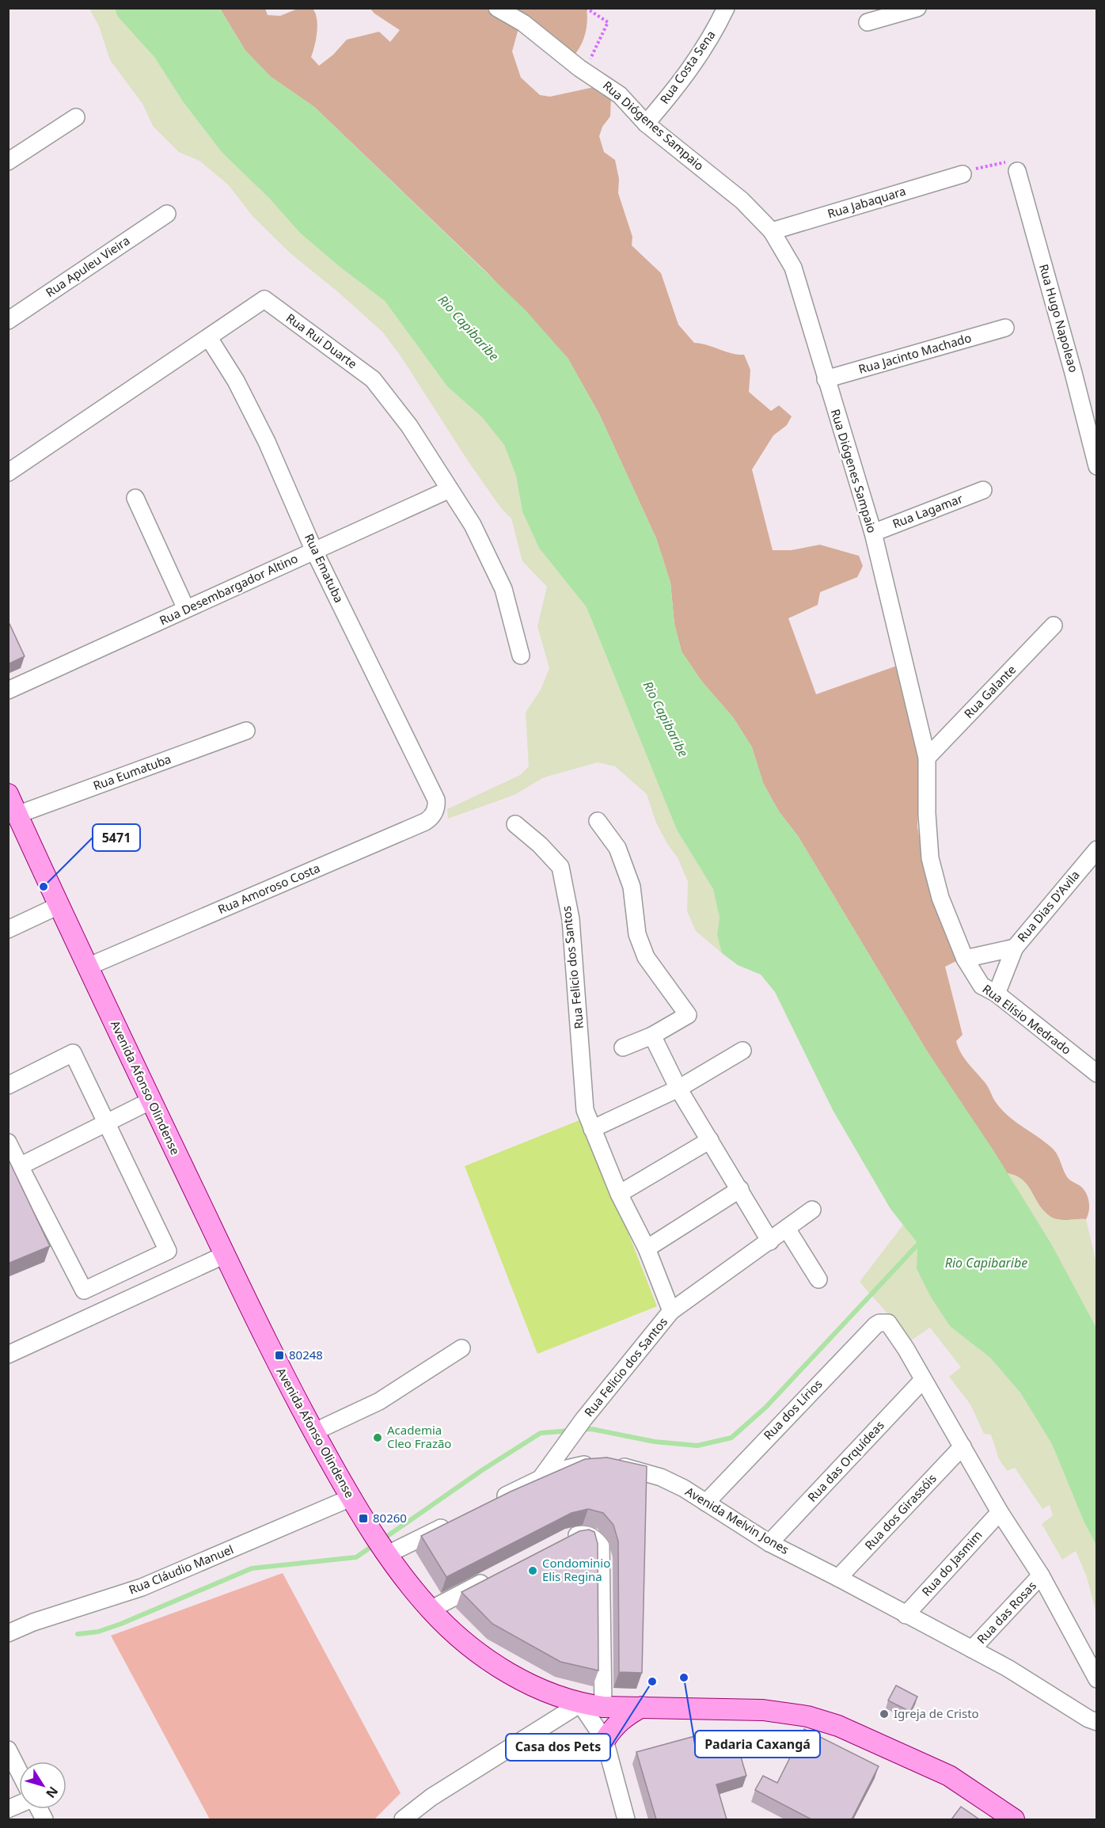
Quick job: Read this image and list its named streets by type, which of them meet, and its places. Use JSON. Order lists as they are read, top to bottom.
{
  "streets": {
    "main road": ["Avenida Afonso Olindense"],
    "street": [
      "Rua Costa Sena",
      "Rua Diógenes Sampaio",
      "Rua Jabaquara",
      "Rua Apuleu Vieira",
      "Rua Hugo Napoleao",
      "Rua Rui Duarte",
      "Rua Jacinto Machado",
      "Rua Lagamar",
      "Rua Ematuba",
      "Rua Desembargador Altino",
      "Rua Galante",
      "Rua Eumatuba",
      "Rua Amoroso Costa",
      "Rua Dias D'Avila",
      "Rua Felicio dos Santos",
      "Rua Elísio Medrado",
      "Rua dos Lírios",
      "Rua das Orquídeas",
      "Rua dos Girassóis",
      "Avenida Melvin Jones",
      "Rua do Jasmim",
      "Rua Cláudio Manuel",
      "Rua das Rosas"
    ]
  },
  "crossings": [
    ["Rua Costa Sena", "Rua Diógenes Sampaio"],
    ["Rua Diógenes Sampaio", "Rua Jabaquara"],
    ["Rua Diógenes Sampaio", "Rua Jacinto Machado"],
    ["Rua Diógenes Sampaio", "Rua Lagamar"],
    ["Rua Diógenes Sampaio", "Rua Galante"],
    ["Rua Diógenes Sampaio", "Rua Elísio Medrado"],
    ["Rua Rui Duarte", "Rua Ematuba"],
    ["Rua Rui Duarte", "Rua Desembargador Altino"],
    ["Rua Ematuba", "Rua Desembargador Altino"],
    ["Rua Ematuba", "Rua Amoroso Costa"],
    ["Rua Eumatuba", "Avenida Afonso Olindense"],
    ["Rua Amoroso Costa", "Avenida Afonso Olindense"],
    ["Rua Dias D'Avila", "Rua Elísio Medrado"],
    ["Rua Felicio dos Santos", "Avenida Melvin Jones"],
    ["Avenida Afonso Olindense", "Rua Cláudio Manuel"],
    ["Rua dos Lírios", "Rua das Orquídeas"],
    ["Rua dos Lírios", "Avenida Melvin Jones"],
    ["Rua das Orquídeas", "Avenida Melvin Jones"],
    ["Rua dos Girassóis", "Avenida Melvin Jones"],
    ["Avenida Melvin Jones", "Rua do Jasmim"],
    ["Avenida Melvin Jones", "Rua das Rosas"]
  ],
  "water": ["Rio Capibaribe"],
  "places": {
    "other": [
      "5471",
      "Academia Cleo Frazão",
      "Condominio Elis Regina",
      "Padaria Caxangá",
      "Casa dos Pets",
      "Igreja de Cristo"
    ],
    "transit": ["80248", "80260"]
  },
  "north": "bottom right"
}
